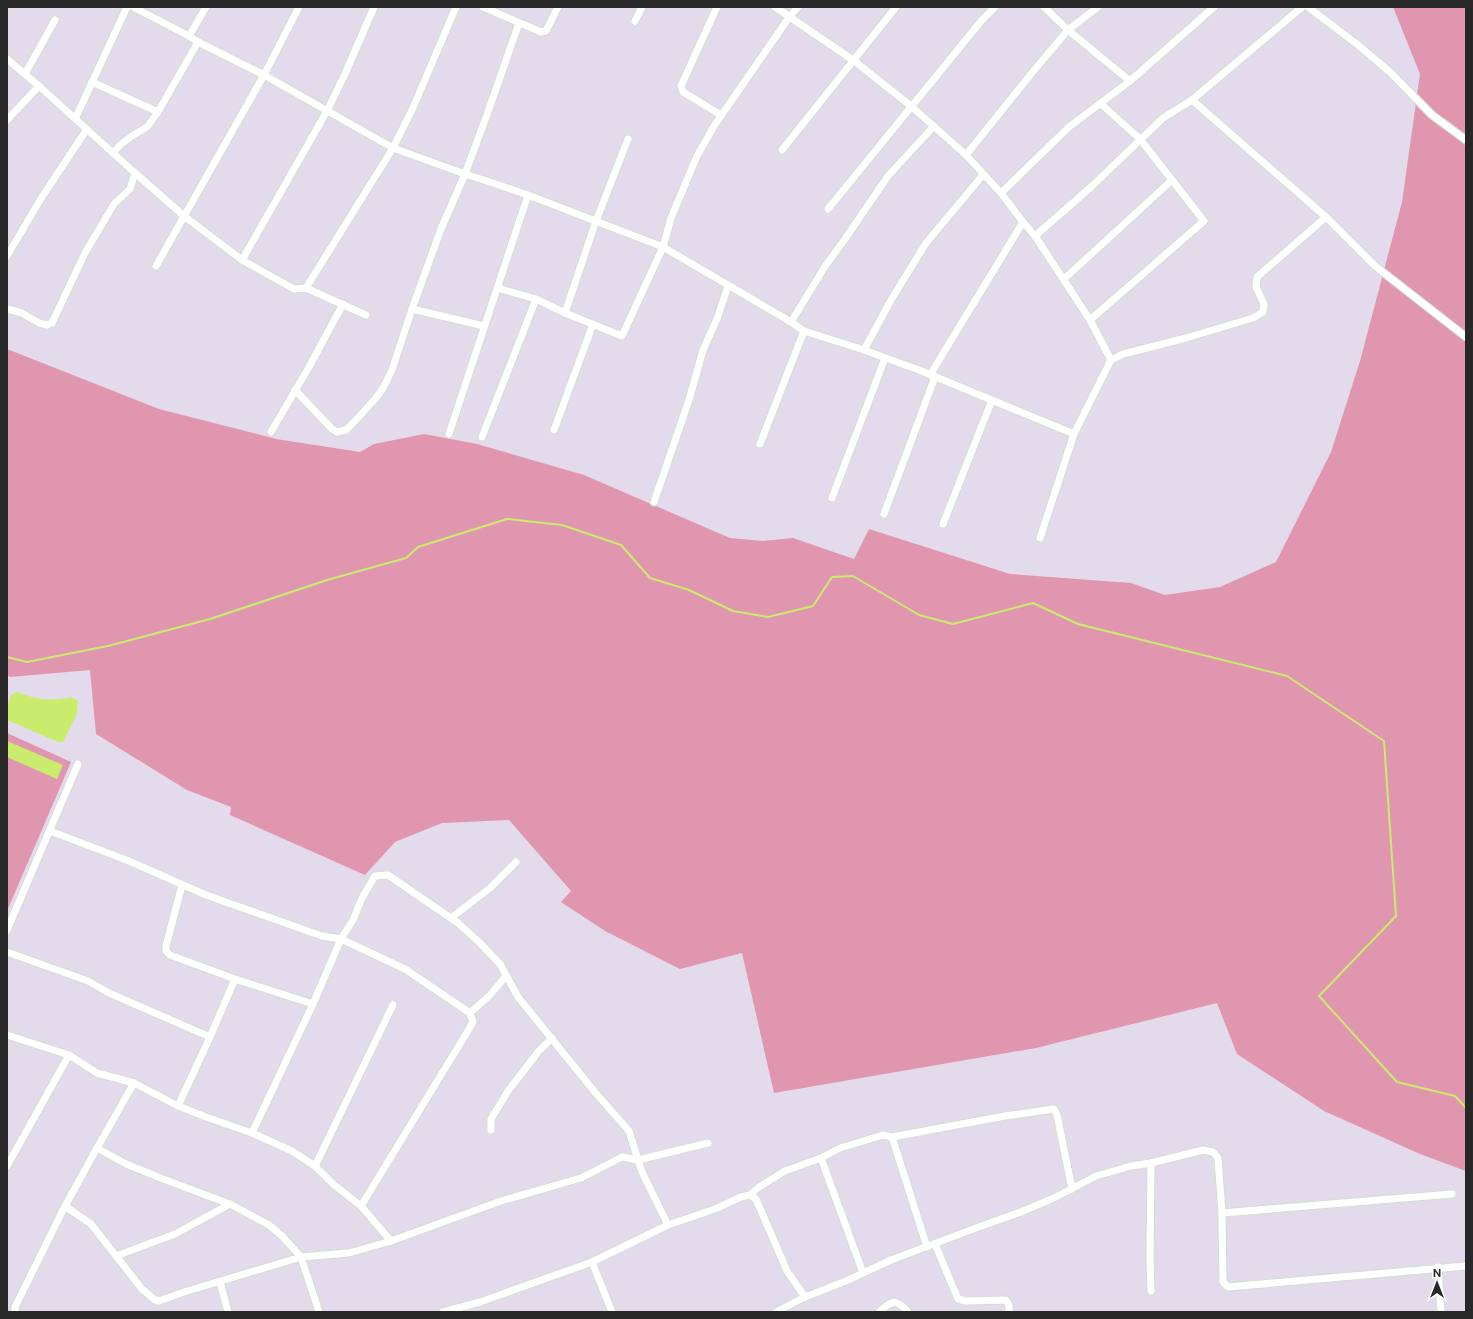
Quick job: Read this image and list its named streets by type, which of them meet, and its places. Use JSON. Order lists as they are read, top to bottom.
{
  "north": "top"
}
